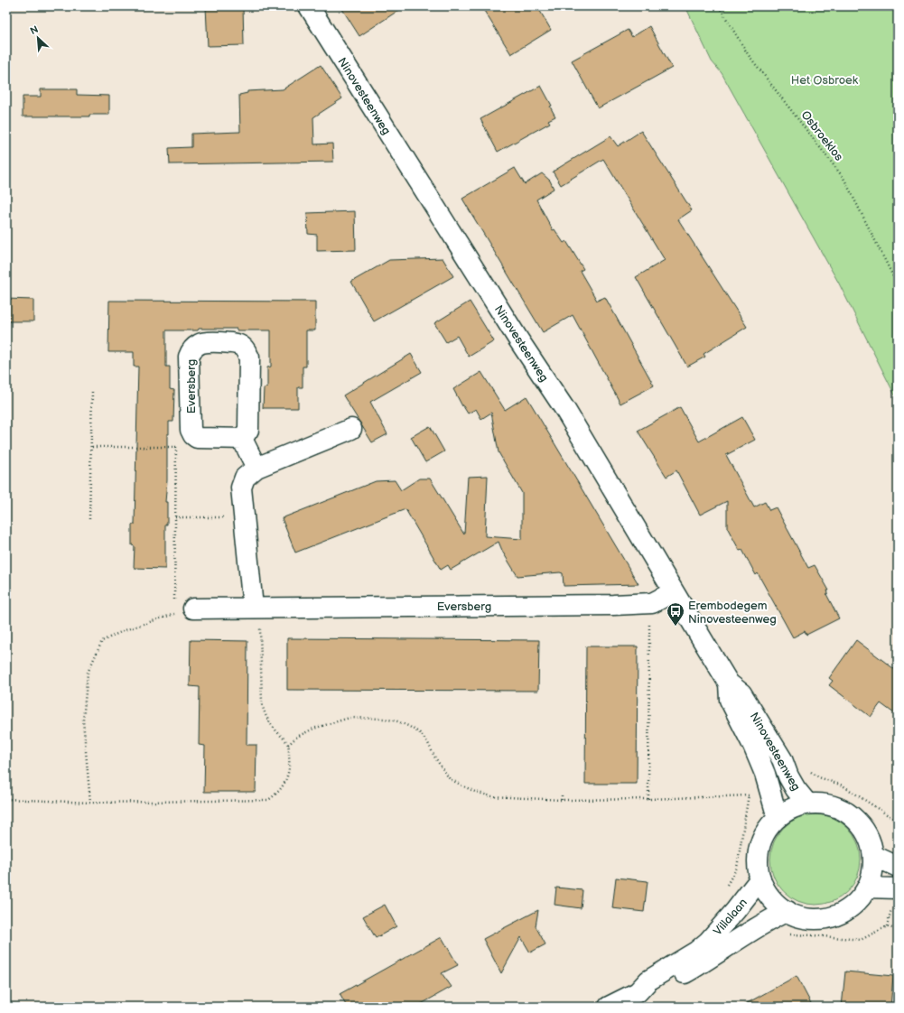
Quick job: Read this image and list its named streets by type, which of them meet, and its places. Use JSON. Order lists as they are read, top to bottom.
{
  "streets": {
    "main road": ["Ninovesteenweg", "Eversberg", "Villalaan"],
    "path": ["Osbroeklos"]
  },
  "crossings": [
    ["Ninovesteenweg", "Eversberg"],
    ["Ninovesteenweg", "Villalaan"]
  ],
  "parks": ["Het Osbroek"],
  "places": {
    "bus stop": ["Erembodegem Ninovesteenweg"]
  },
  "north": "top left"
}
